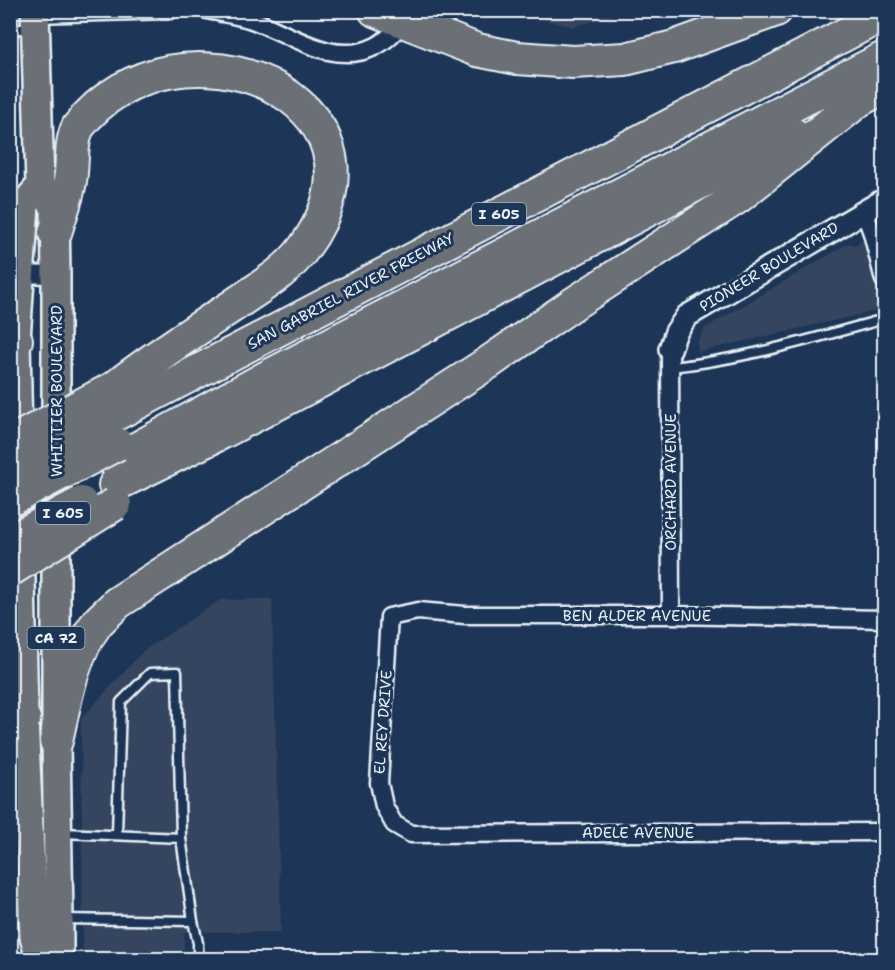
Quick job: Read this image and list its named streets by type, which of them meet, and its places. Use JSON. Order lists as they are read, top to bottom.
{
  "streets": {
    "highway": ["I 605", "SAN GABRIEL RIVER FREEWAY"],
    "main road": ["WHITTIER BOULEVARD", "CA 72"],
    "street": [
      "PIONEER BOULEVARD",
      "ORCHARD AVENUE",
      "BEN ALDER AVENUE",
      "EL REY DRIVE",
      "ADELE AVENUE"
    ]
  },
  "crossings": [
    ["PIONEER BOULEVARD", "ORCHARD AVENUE"],
    ["WHITTIER BOULEVARD", "CA 72"],
    ["ORCHARD AVENUE", "BEN ALDER AVENUE"],
    ["BEN ALDER AVENUE", "EL REY DRIVE"],
    ["EL REY DRIVE", "ADELE AVENUE"]
  ]
}
